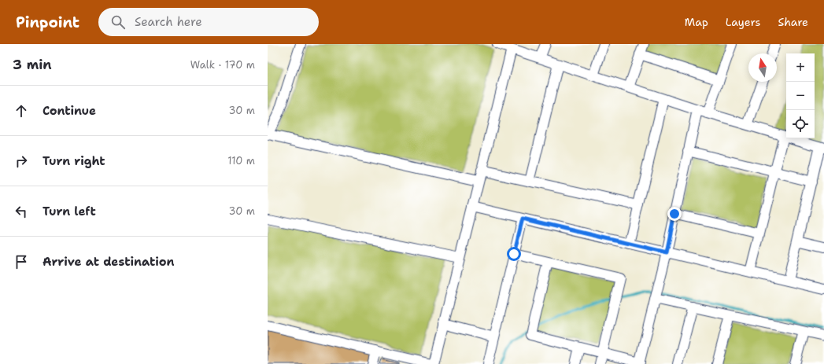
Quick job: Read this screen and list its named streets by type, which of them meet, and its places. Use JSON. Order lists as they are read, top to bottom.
{
  "north": "top",
  "page": {
    "header": "Pinpoint",
    "search": "Search here",
    "nav": ["Map", "Layers", "Share"],
    "heading": ["3 min", "Walk · 170 m"],
    "map_buttons": ["+", "−"],
    "list": [
      ["Continue", "30 m"],
      ["Turn right", "110 m"],
      ["Turn left", "30 m"],
      "Arrive at destination"
    ]
  }
}
